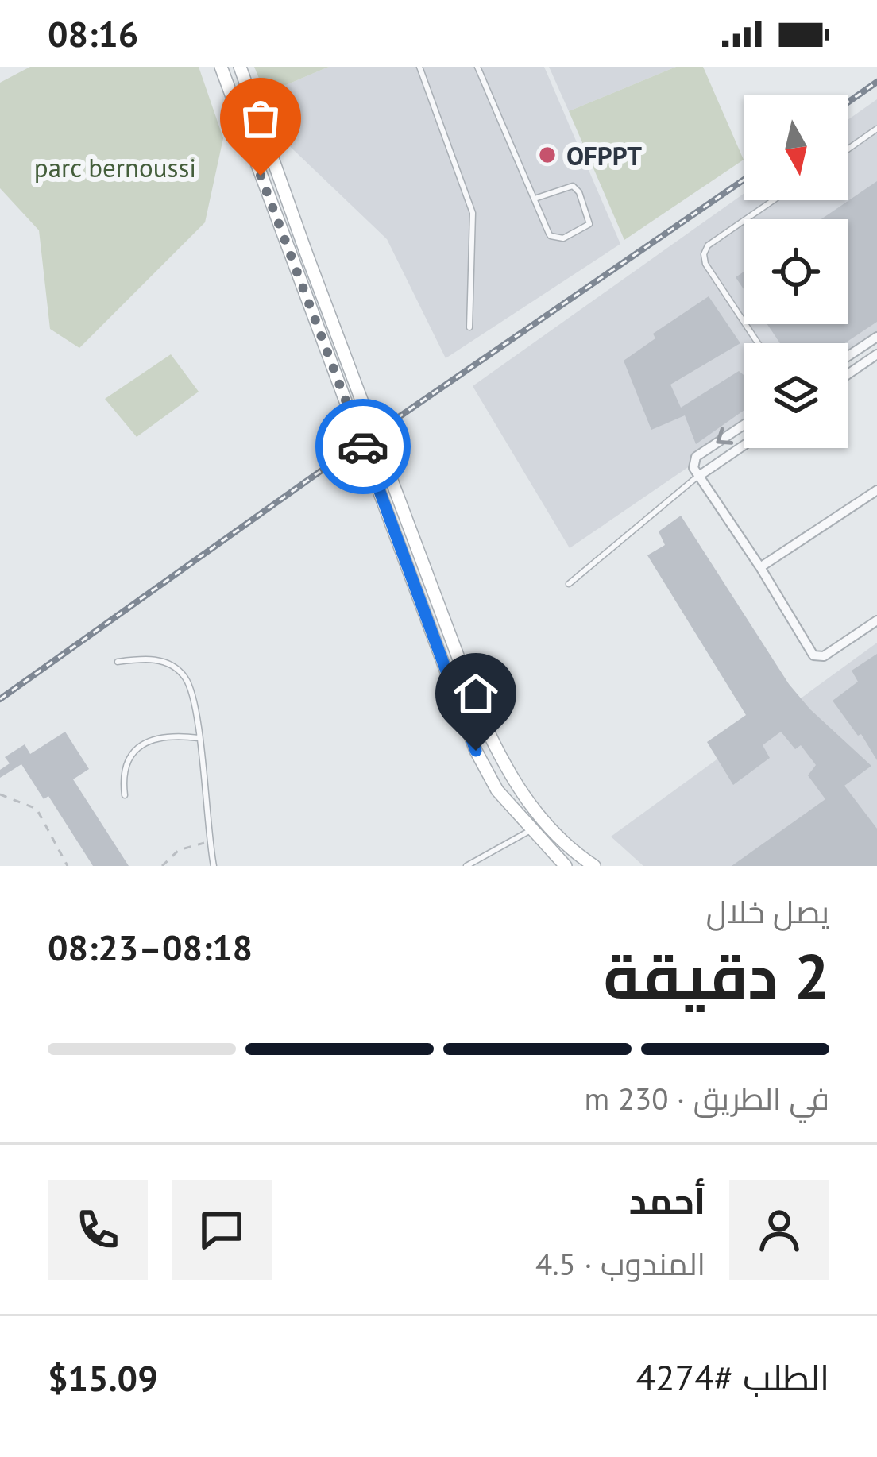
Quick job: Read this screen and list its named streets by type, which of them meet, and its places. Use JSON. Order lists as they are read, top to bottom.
{
  "parks": ["parc bernoussi"],
  "places": ["OFPPT"],
  "north": "bottom",
  "page": {
    "status": "08:16",
    "heading": ["2 دقيقة", "يصل خلال", "08:18–08:23"],
    "panel": [
      "أحمد",
      "المندوب · 4.5",
      "الطلب #4274",
      "$15.09"
    ],
    "bar": "في الطريق · 230 m"
  }
}
